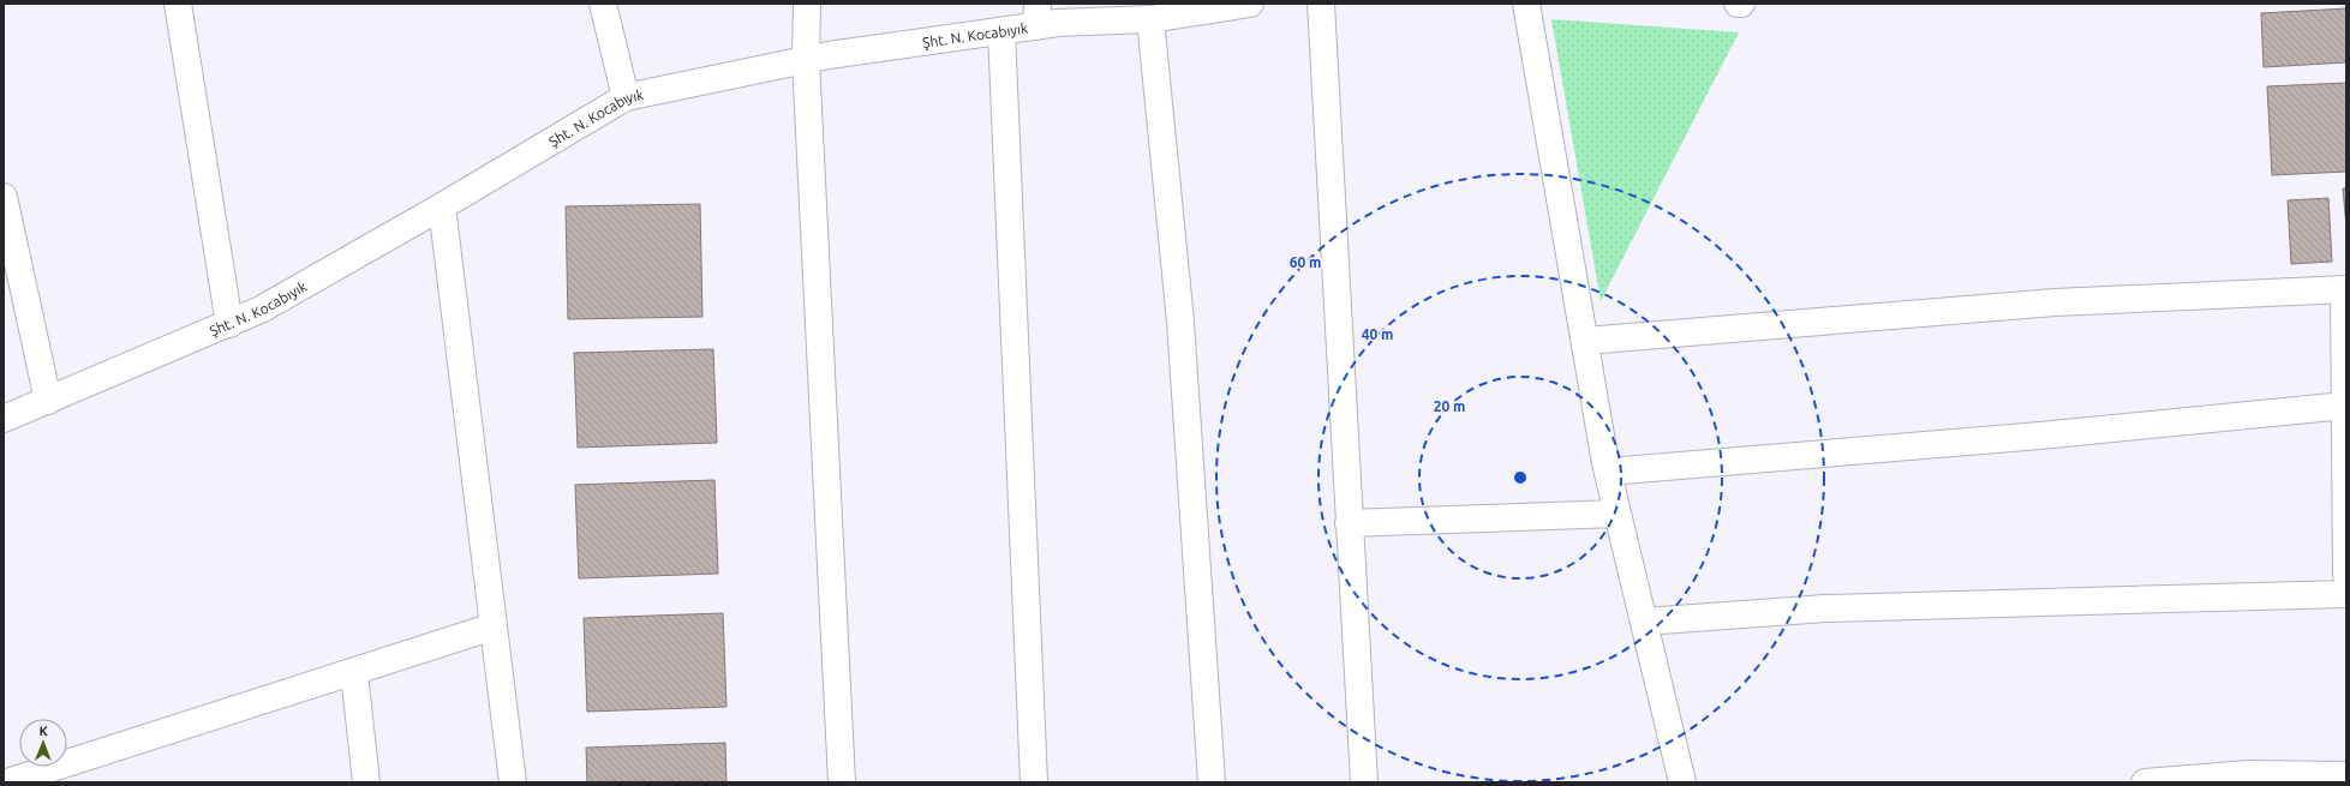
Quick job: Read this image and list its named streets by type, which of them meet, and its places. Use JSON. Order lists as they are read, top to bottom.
{
  "streets": {
    "street": ["Şht. N. Kocabıyık"]
  },
  "north": "top",
  "rings": ["60 m", "40 m", "20 m"]
}
